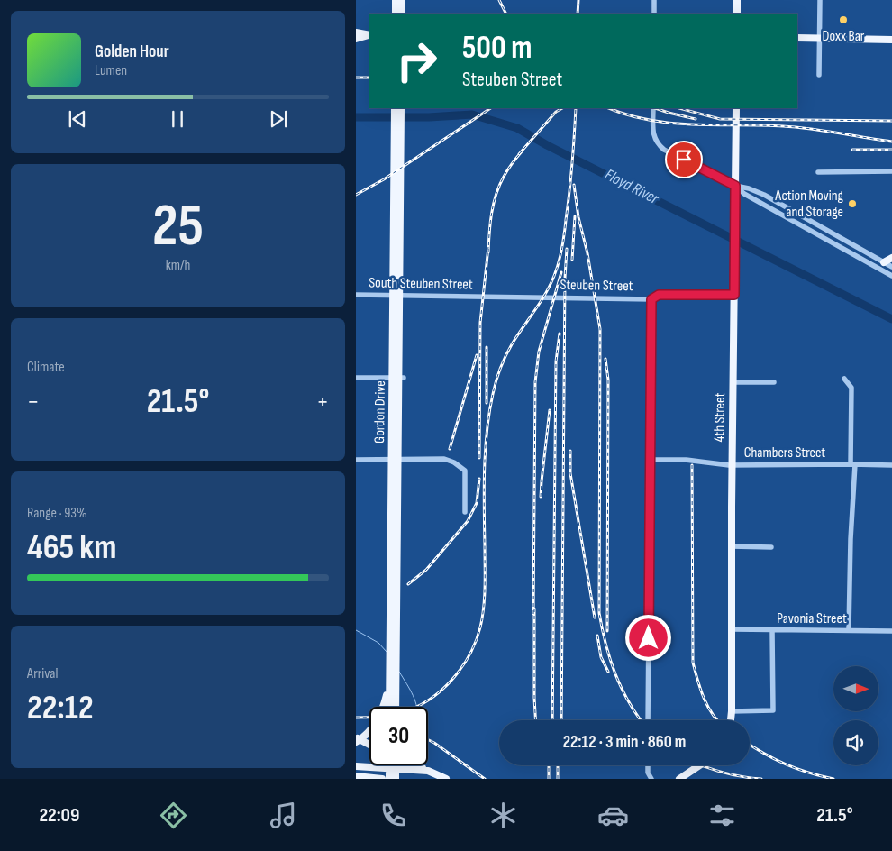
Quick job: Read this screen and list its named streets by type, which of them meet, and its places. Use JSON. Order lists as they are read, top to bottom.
{
  "streets": {
    "main road": ["Gordon Drive", "4th Street"],
    "street": [
      "South Steuben Street",
      "Steuben Street",
      "Chambers Street",
      "Pavonia Street"
    ]
  },
  "crossings": [
    ["South Steuben Street", "Steuben Street"],
    ["Steuben Street", "4th Street"],
    ["4th Street", "Chambers Street"],
    ["4th Street", "Pavonia Street"]
  ],
  "water": ["Floyd River"],
  "places": ["Doxx Bar", "Action Moving and Storage"],
  "north": "right",
  "page": {
    "turn": ["500 m", "Steuben Street"],
    "song": ["Golden Hour", "Lumen"],
    "tile": [
      ["25", "km/h"],
      "Climate",
      ["Range · 93%", "465 km"],
      ["Arrival", "22:12"]
    ],
    "heat": ["−", "21.5°", "+"],
    "limit": "30",
    "trip": "22:12 · 3 min · 860 m",
    "tabs": ["22:09", "21.5°"]
  }
}
